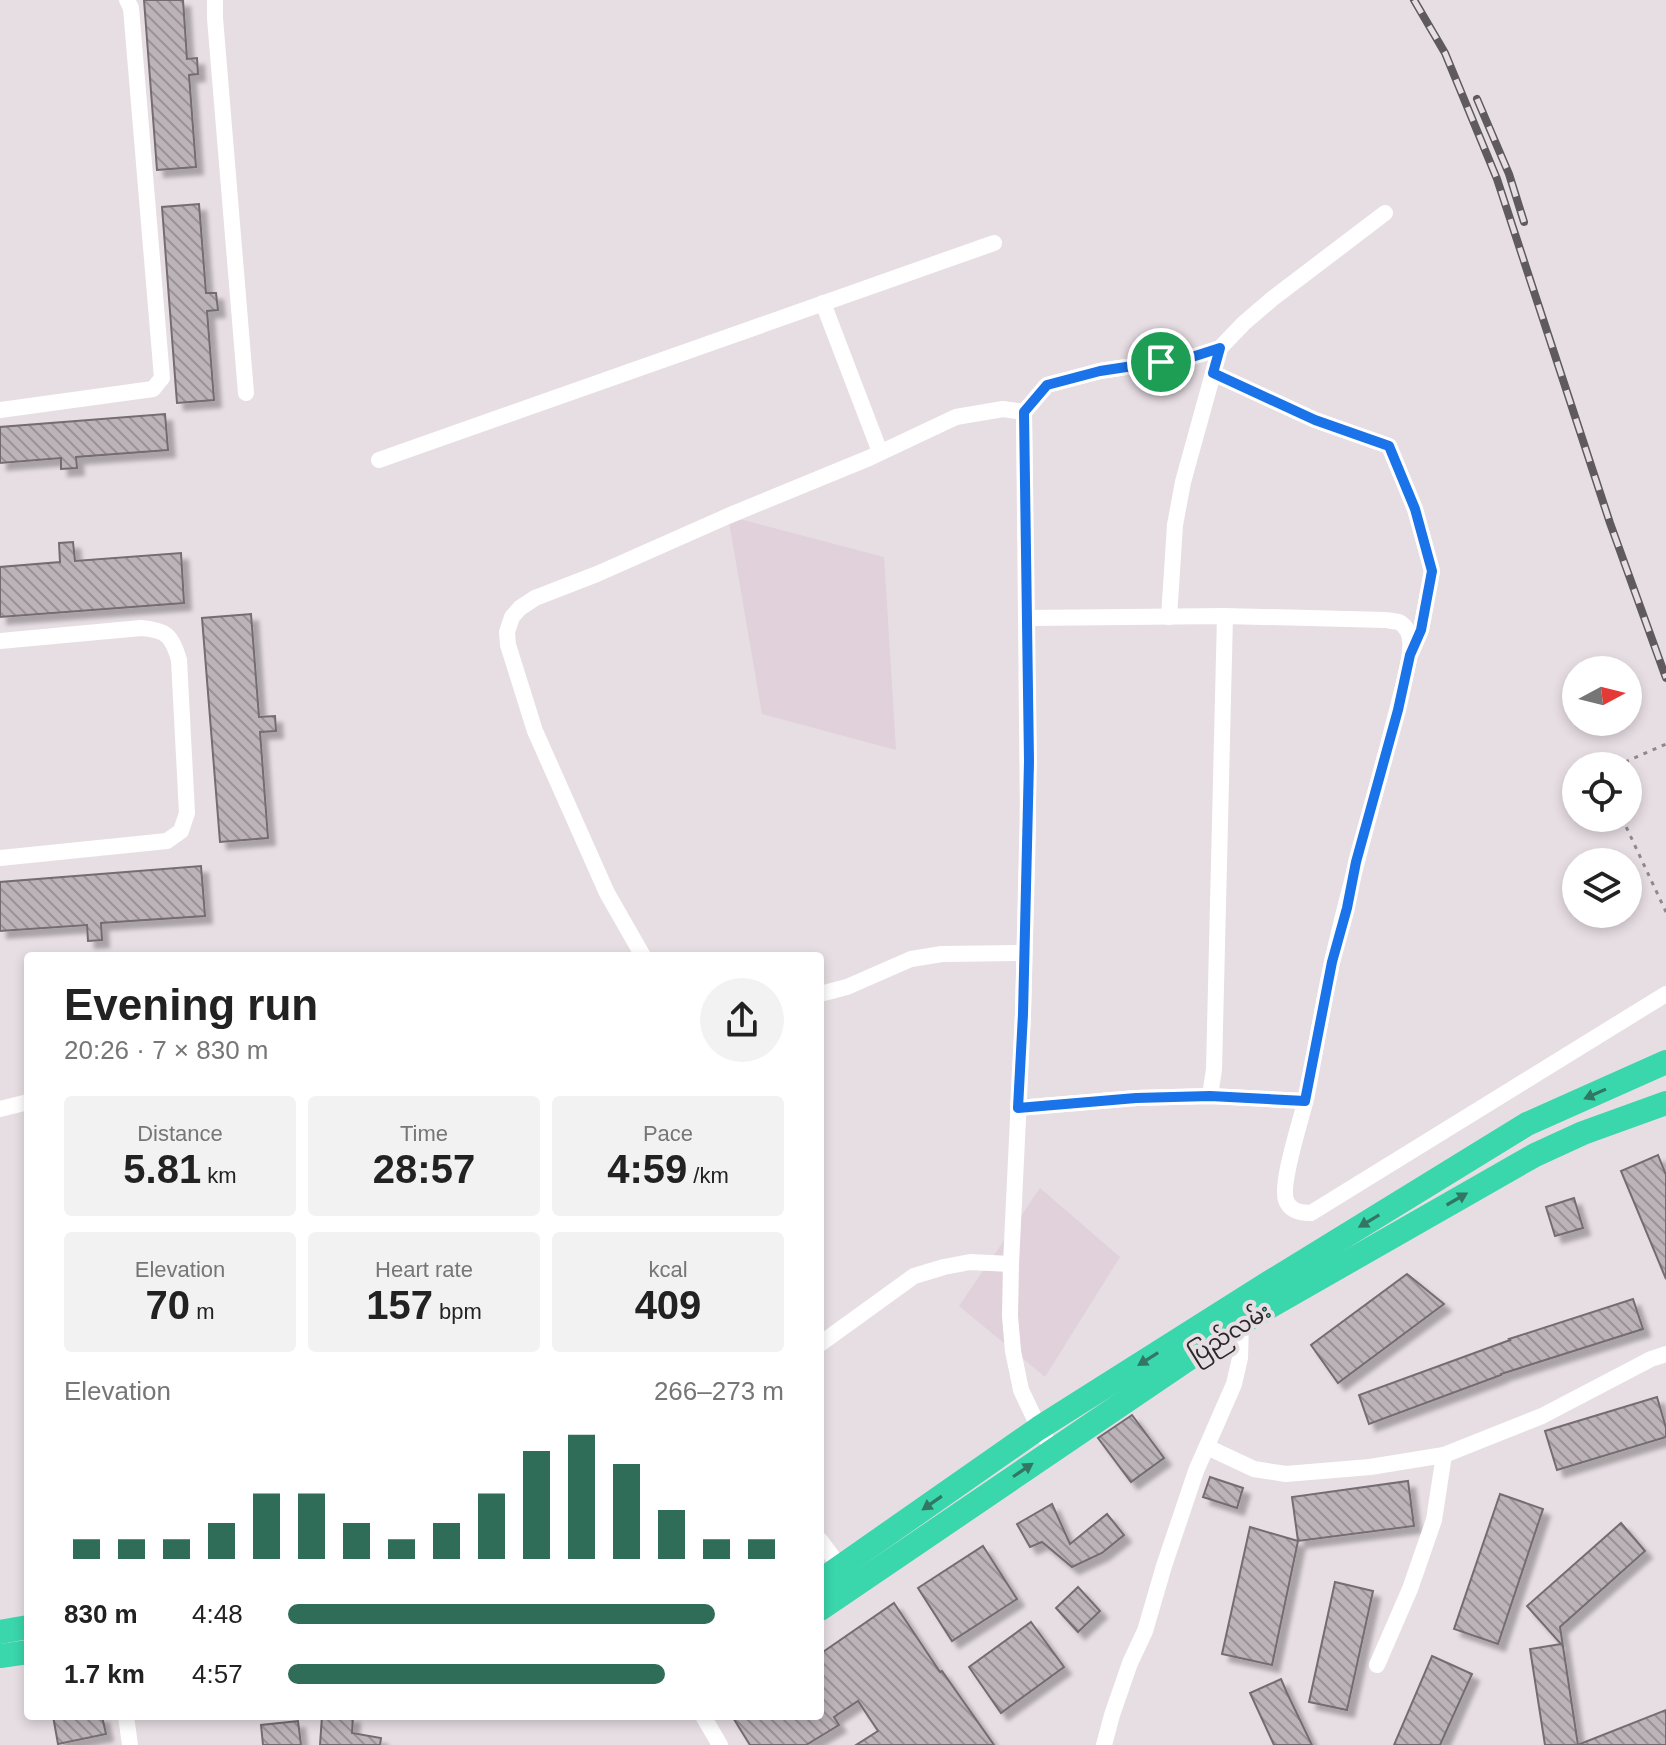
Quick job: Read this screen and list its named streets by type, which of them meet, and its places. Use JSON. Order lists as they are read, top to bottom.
{
  "streets": {
    "highway": ["ပြည်လမ်း"]
  },
  "north": "right",
  "page": {
    "heading": ["Evening run", "20:26 · 7 × 830 m"],
    "stats": [
      ["Distance", "5.81 km"],
      ["Time", "28:57"],
      ["Pace", "4:59 /km"],
      ["Elevation", "70 m"],
      ["Heart rate", "157 bpm"],
      ["kcal", "409"]
    ],
    "chart": ["Elevation", "266–273 m"],
    "list": [
      {
        "name": "830 m",
        "note": "4:48"
      },
      {
        "name": "1.7 km",
        "note": "4:57"
      }
    ]
  }
}
